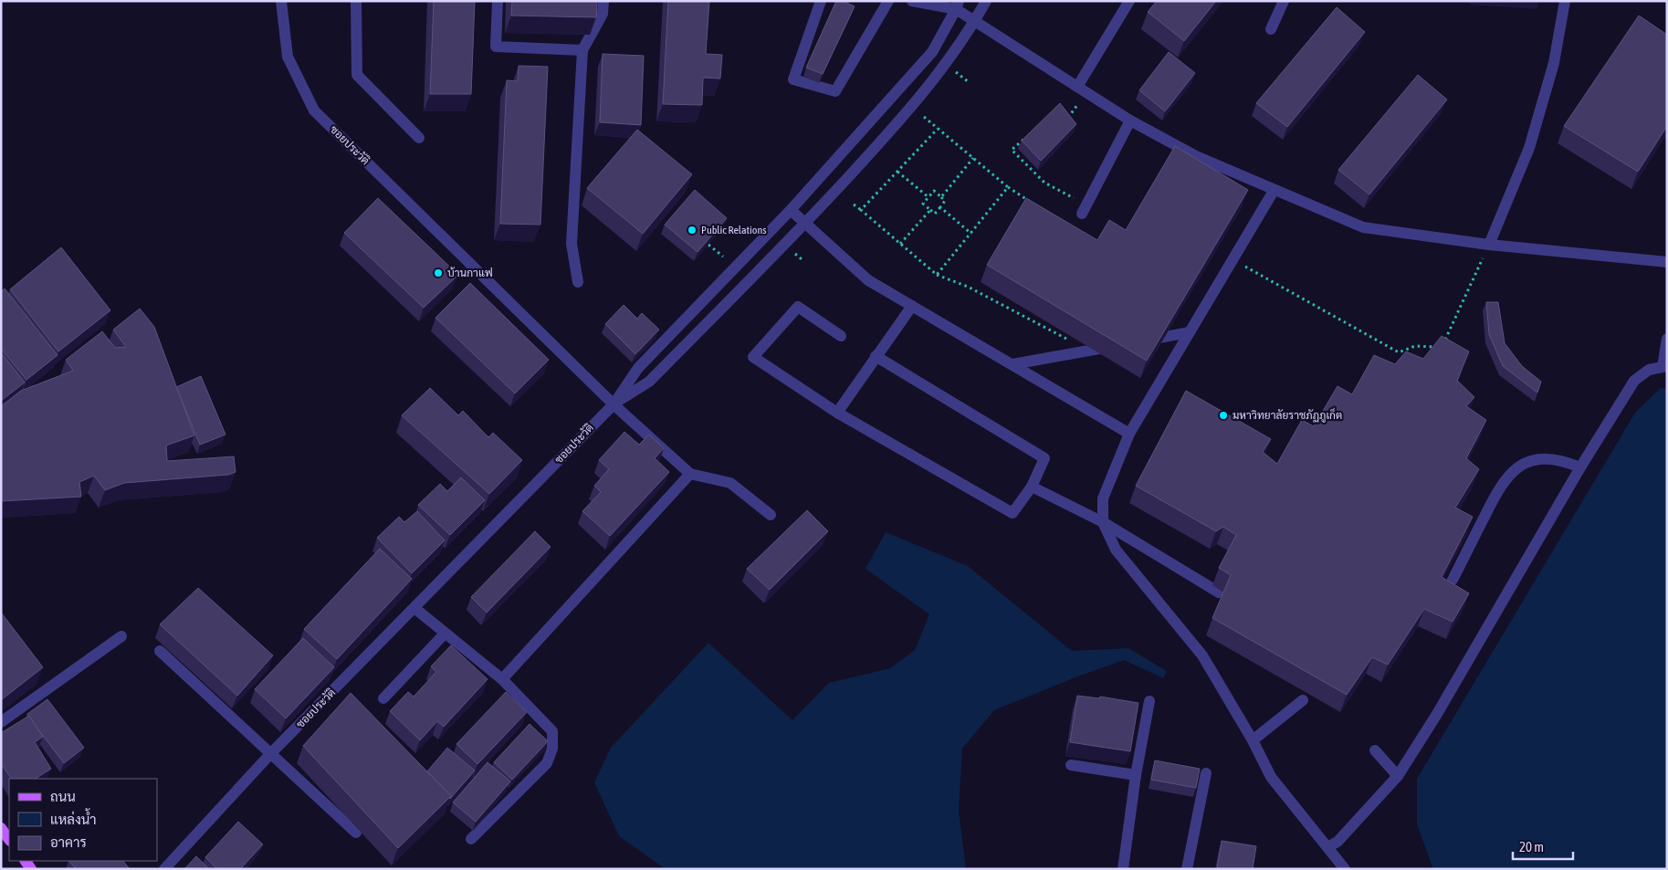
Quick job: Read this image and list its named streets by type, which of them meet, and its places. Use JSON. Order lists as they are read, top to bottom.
{
  "streets": {
    "street": ["ซอยประวัติ"]
  },
  "places": ["Public Relations", "บ้านกาแฟ", "มหาวิทยาลัยราชภัฏภูเก็ต"],
  "legend": ["ถนน", "แหล่งน้ำ", "อาคาร"],
  "scale_bar": "20 m"
}
